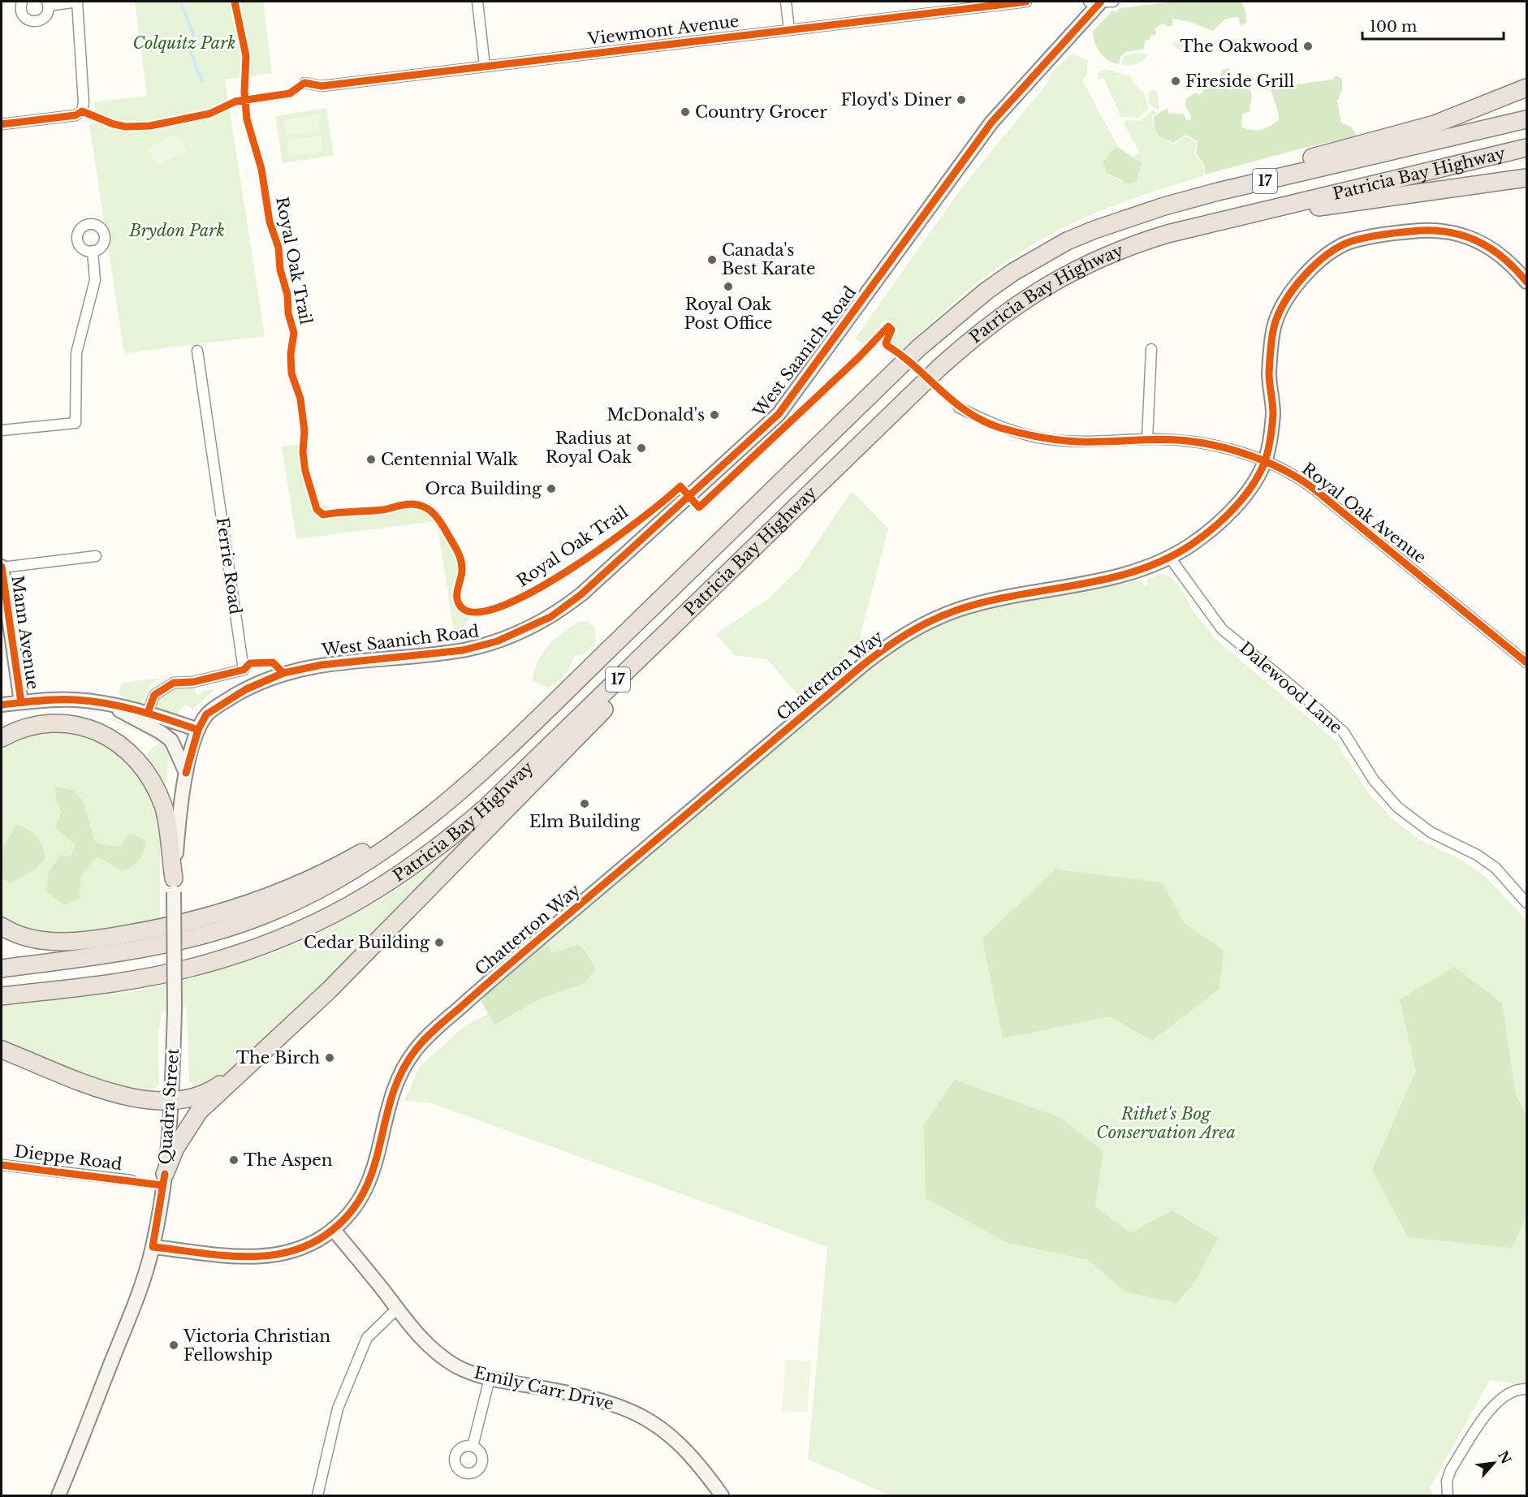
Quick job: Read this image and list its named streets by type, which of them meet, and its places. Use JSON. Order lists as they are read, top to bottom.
{
  "streets": {
    "highway": ["Patricia Bay Highway", "17"],
    "main road": [
      "West Saanich Road",
      "Mann Avenue",
      "Chatterton Way",
      "Quadra Street",
      "Emily Carr Drive"
    ],
    "street": [
      "Viewmont Avenue",
      "Royal Oak Avenue",
      "Ferrie Road",
      "Dalewood Lane",
      "Dieppe Road"
    ],
    "cycle path": ["Royal Oak Trail"]
  },
  "crossings": [
    ["West Saanich Road", "Quadra Street"],
    ["Royal Oak Avenue", "Chatterton Way"],
    ["Chatterton Way", "Dalewood Lane"],
    ["Chatterton Way", "Quadra Street"],
    ["Chatterton Way", "Emily Carr Drive"]
  ],
  "parks": ["Colquitz Park", "Brydon Park", "Rithet's Bog Conservation Area"],
  "places": [
    "The Oakwood",
    "Fireside Grill",
    "Floyd's Diner",
    "Country Grocer",
    "Canada's Best Karate",
    "Royal Oak Post Office",
    "McDonald's",
    "Radius at Royal Oak",
    "Centennial Walk",
    "Orca Building",
    "Elm Building",
    "Cedar Building",
    "The Birch",
    "The Aspen",
    "Victoria Christian Fellowship"
  ],
  "scale_bar": "100 m",
  "north": "top right"
}
